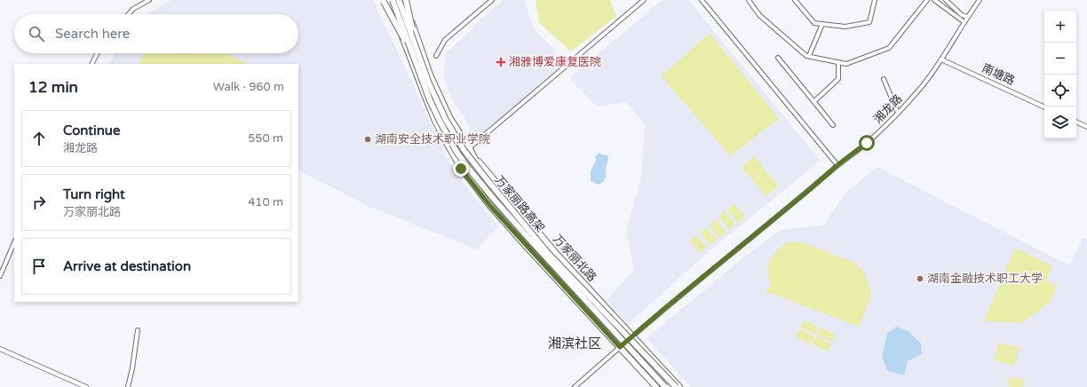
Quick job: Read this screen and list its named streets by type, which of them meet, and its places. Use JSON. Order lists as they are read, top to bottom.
{
  "streets": {
    "main road": ["万家丽路高架", "万家丽北路"],
    "street": ["南塘路", "湘龙路"]
  },
  "crossings": [
    ["南塘路", "湘龙路"],
    ["湘龙路", "万家丽北路"]
  ],
  "districts": ["湘滨社区"],
  "places": {
    "health": ["湘雅博爱康复医院"],
    "other": ["湖南安全技术职业学院", "湖南金融技术职工大学"]
  },
  "page": {
    "map_buttons": ["+", "−"],
    "search": "Search here",
    "heading": ["12 min", "Walk · 960 m"],
    "list": [
      ["Continue", "湘龙路", "550 m"],
      ["Turn right", "万家丽北路", "410 m"],
      "Arrive at destination"
    ]
  }
}
